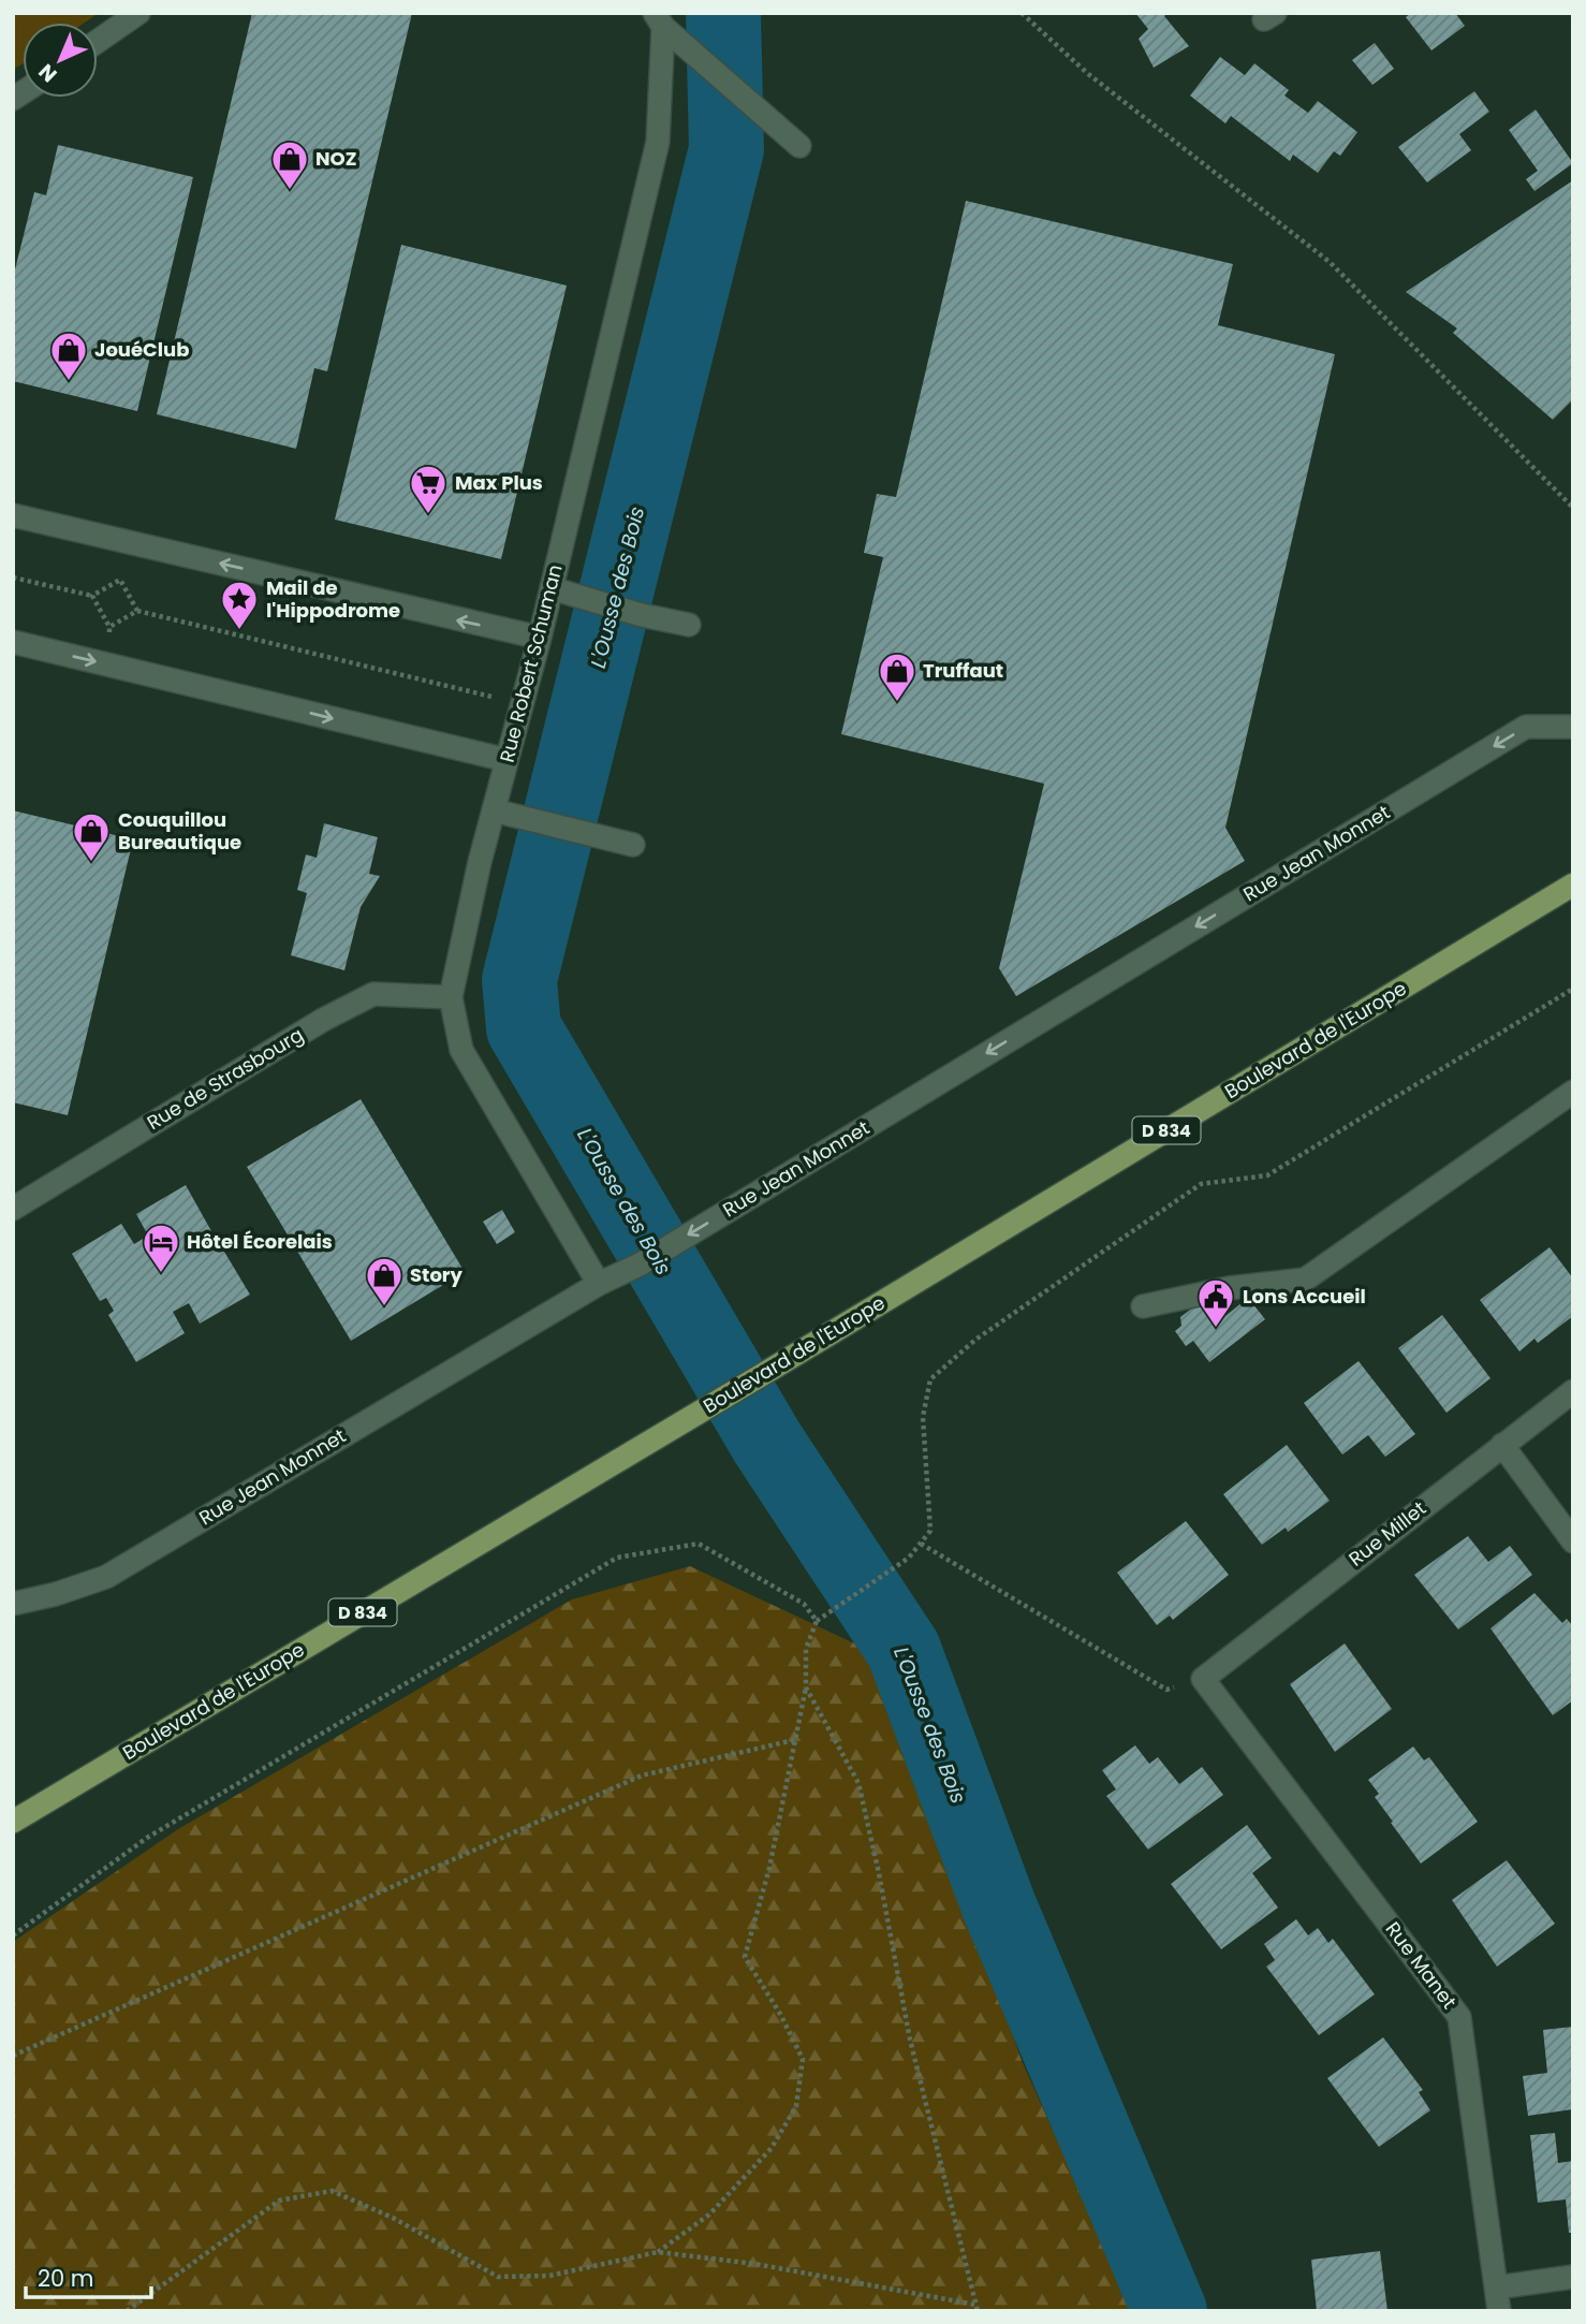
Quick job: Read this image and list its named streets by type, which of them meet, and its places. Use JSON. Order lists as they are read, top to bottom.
{
  "streets": {
    "main road": ["Boulevard de l'Europe", "D 834"],
    "street": [
      "Rue Robert Schuman",
      "Rue Jean Monnet",
      "Rue de Strasbourg",
      "Rue Millet",
      "Rue Manet"
    ]
  },
  "crossings": [
    ["Rue Robert Schuman", "Rue Jean Monnet"],
    ["Rue Robert Schuman", "Rue de Strasbourg"],
    ["Rue Millet", "Rue Manet"]
  ],
  "one_way": ["Rue Jean Monnet"],
  "water": ["L'Ousse des Bois"],
  "places": {
    "shop": [
      "NOZ",
      "JouéClub",
      "Truffaut",
      "Couquillou Bureautique",
      "Story"
    ],
    "supermarket": ["Max Plus"],
    "place": ["Mail de l'Hippodrome"],
    "hotel": ["Hôtel Écorelais"],
    "public building": ["Lons Accueil"]
  },
  "scale_bar": "20 m",
  "north": "bottom left"
}
